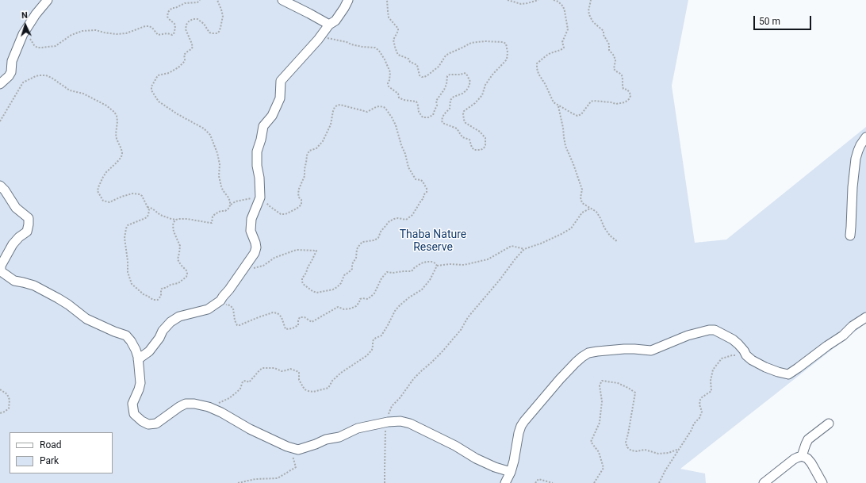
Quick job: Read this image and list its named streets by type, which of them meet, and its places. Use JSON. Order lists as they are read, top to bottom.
{
  "parks": ["Thaba Nature Reserve"],
  "legend": ["Road", "Park"],
  "scale_bar": "50 m",
  "north": "top"
}
